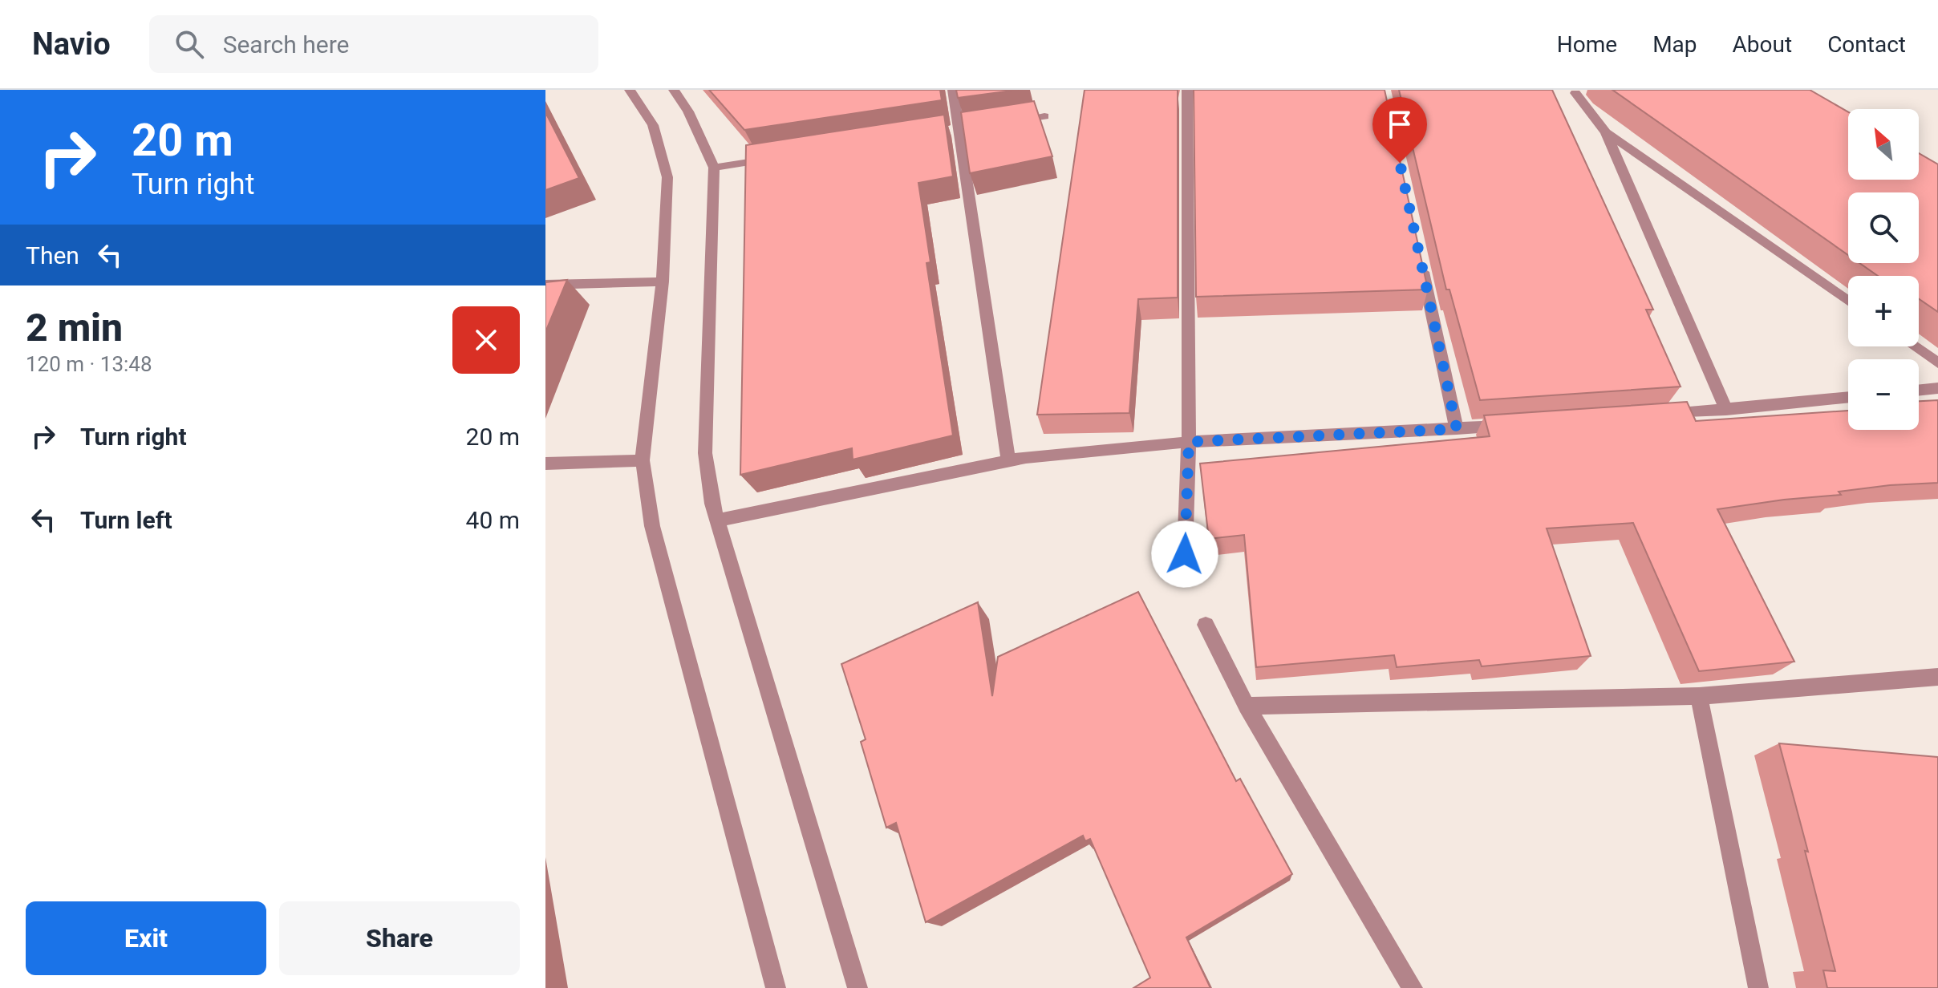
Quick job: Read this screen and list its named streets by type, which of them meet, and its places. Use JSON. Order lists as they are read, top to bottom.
{
  "north": "top left",
  "page": {
    "header": "Navio",
    "search": "Search here",
    "nav": [
      "Home",
      "Map",
      "About",
      "Contact"
    ],
    "turn": ["20 m", "Turn right"],
    "map_buttons": ["+", "−"],
    "then": "Then",
    "heading": ["2 min", "120 m · 13:48"],
    "list": [
      {
        "name": "Turn right",
        "value": "20 m"
      },
      {
        "name": "Turn left",
        "value": "40 m"
      }
    ],
    "buttons": ["Exit", "Share"]
  }
}
